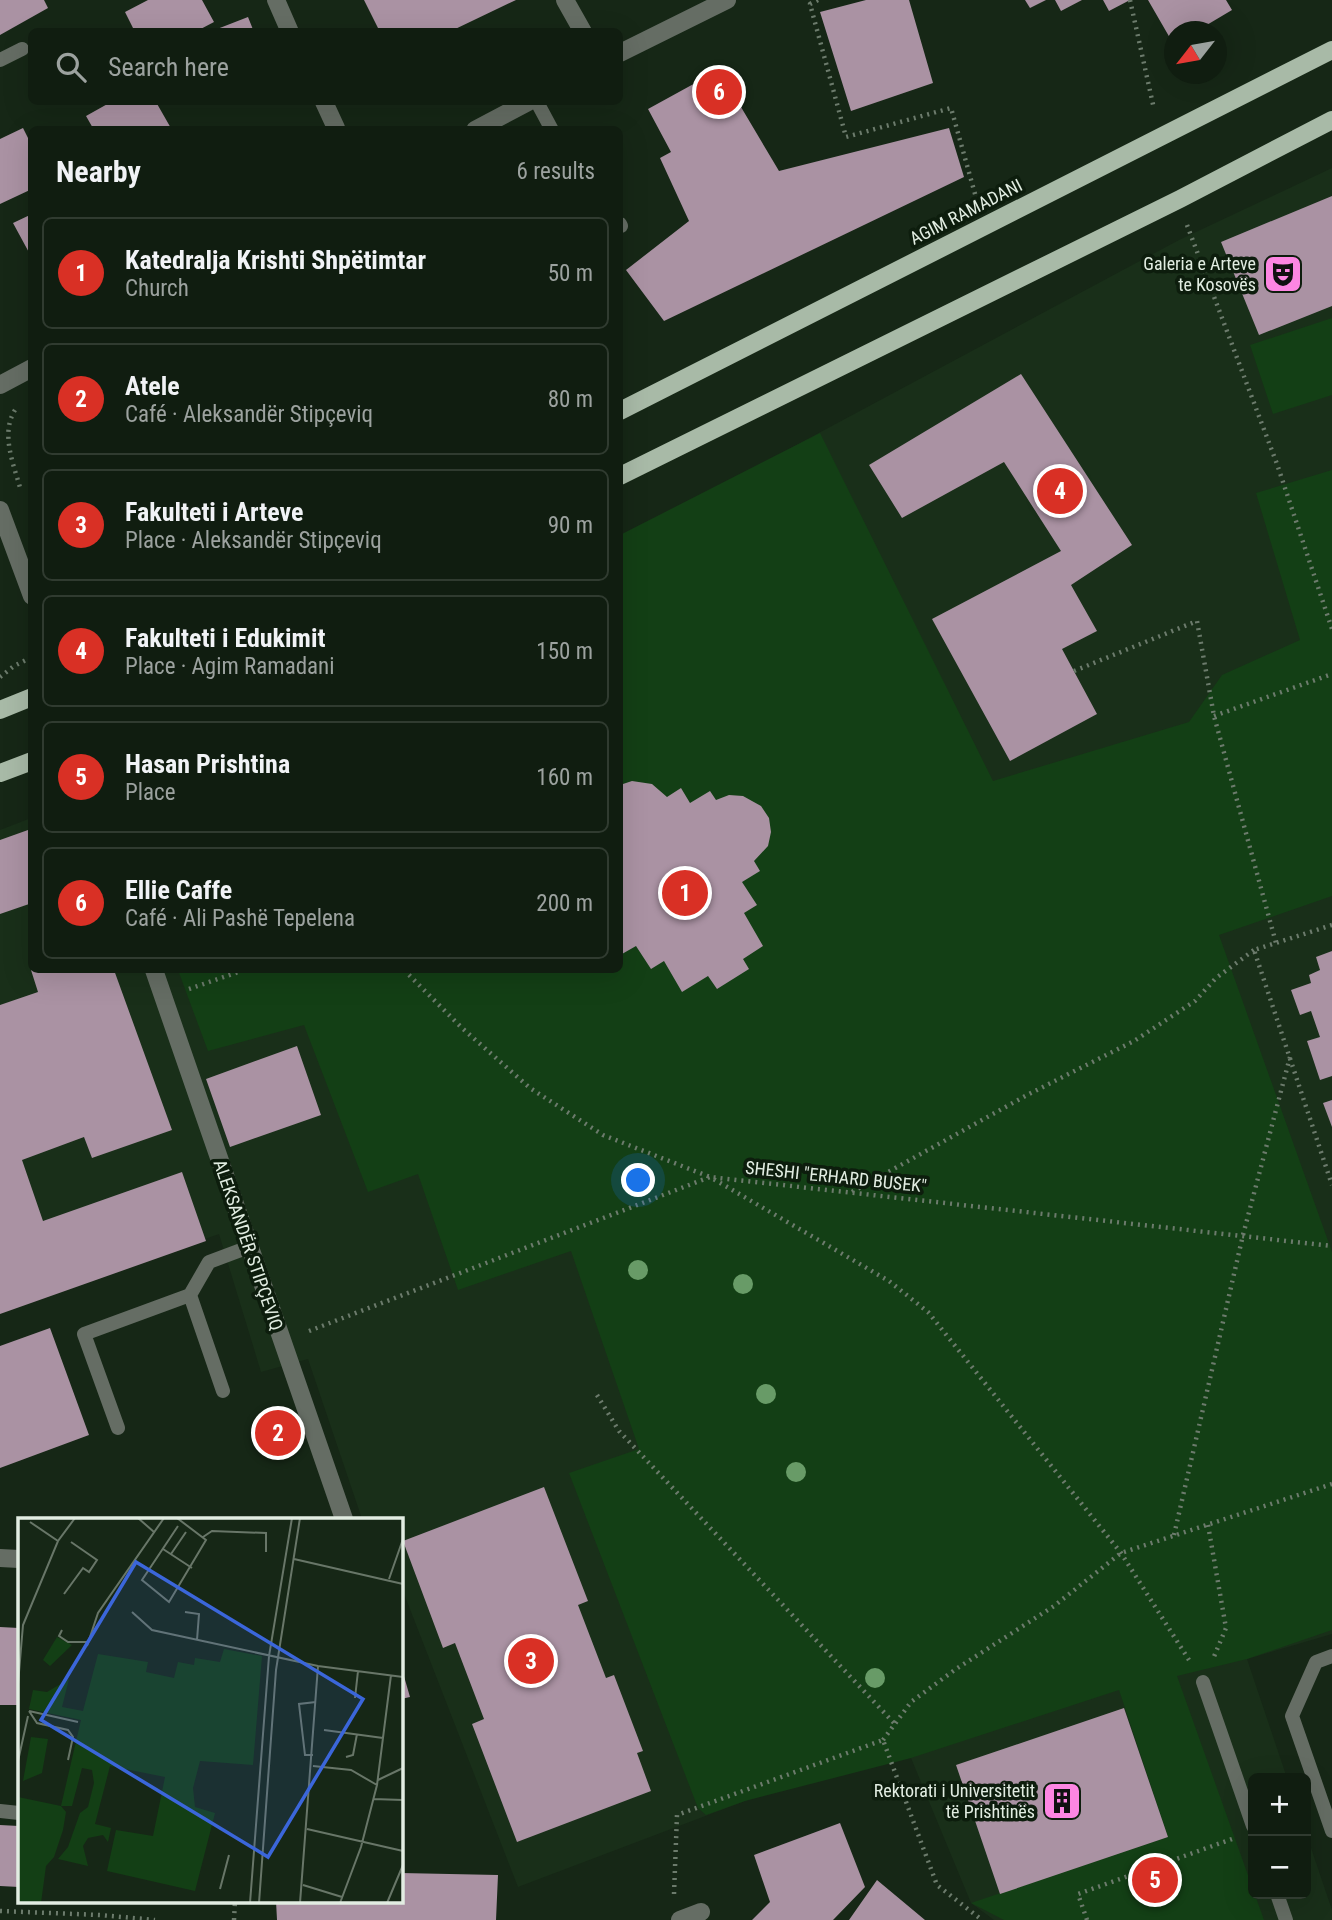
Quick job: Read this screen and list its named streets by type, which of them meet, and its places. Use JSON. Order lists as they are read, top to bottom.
{
  "streets": {
    "main road": ["AGIM RAMADANI"],
    "street": ["ALEKSANDËR STIPÇEVIQ"],
    "path": ["SHESHI \"ERHARD BUSEK\""]
  },
  "places": {
    "theatre": ["Galeria e Arteve te Kosovës"],
    "building": ["Rektorati i Universitetit të Prishtinës"]
  },
  "north": "bottom left",
  "page": {
    "search": "Search here",
    "pins": [
      "6",
      "4",
      "1",
      "2",
      "3",
      "5"
    ],
    "heading": ["Nearby", "6 results"],
    "list": [
      {
        "mark": "1",
        "name": "Katedralja Krishti Shpëtimtar",
        "note": "Church",
        "value": "50 m"
      },
      {
        "mark": "2",
        "name": "Atele",
        "note": "Café · Aleksandër Stipçeviq",
        "value": "80 m"
      },
      {
        "mark": "3",
        "name": "Fakulteti i Arteve",
        "note": "Place · Aleksandër Stipçeviq",
        "value": "90 m"
      },
      {
        "mark": "4",
        "name": "Fakulteti i Edukimit",
        "note": "Place · Agim Ramadani",
        "value": "150 m"
      },
      {
        "mark": "5",
        "name": "Hasan Prishtina",
        "note": "Place",
        "value": "160 m"
      },
      {
        "mark": "6",
        "name": "Ellie Caffe",
        "note": "Café · Ali Pashë Tepelena",
        "value": "200 m"
      }
    ],
    "map_buttons": ["+", "−"]
  }
}
